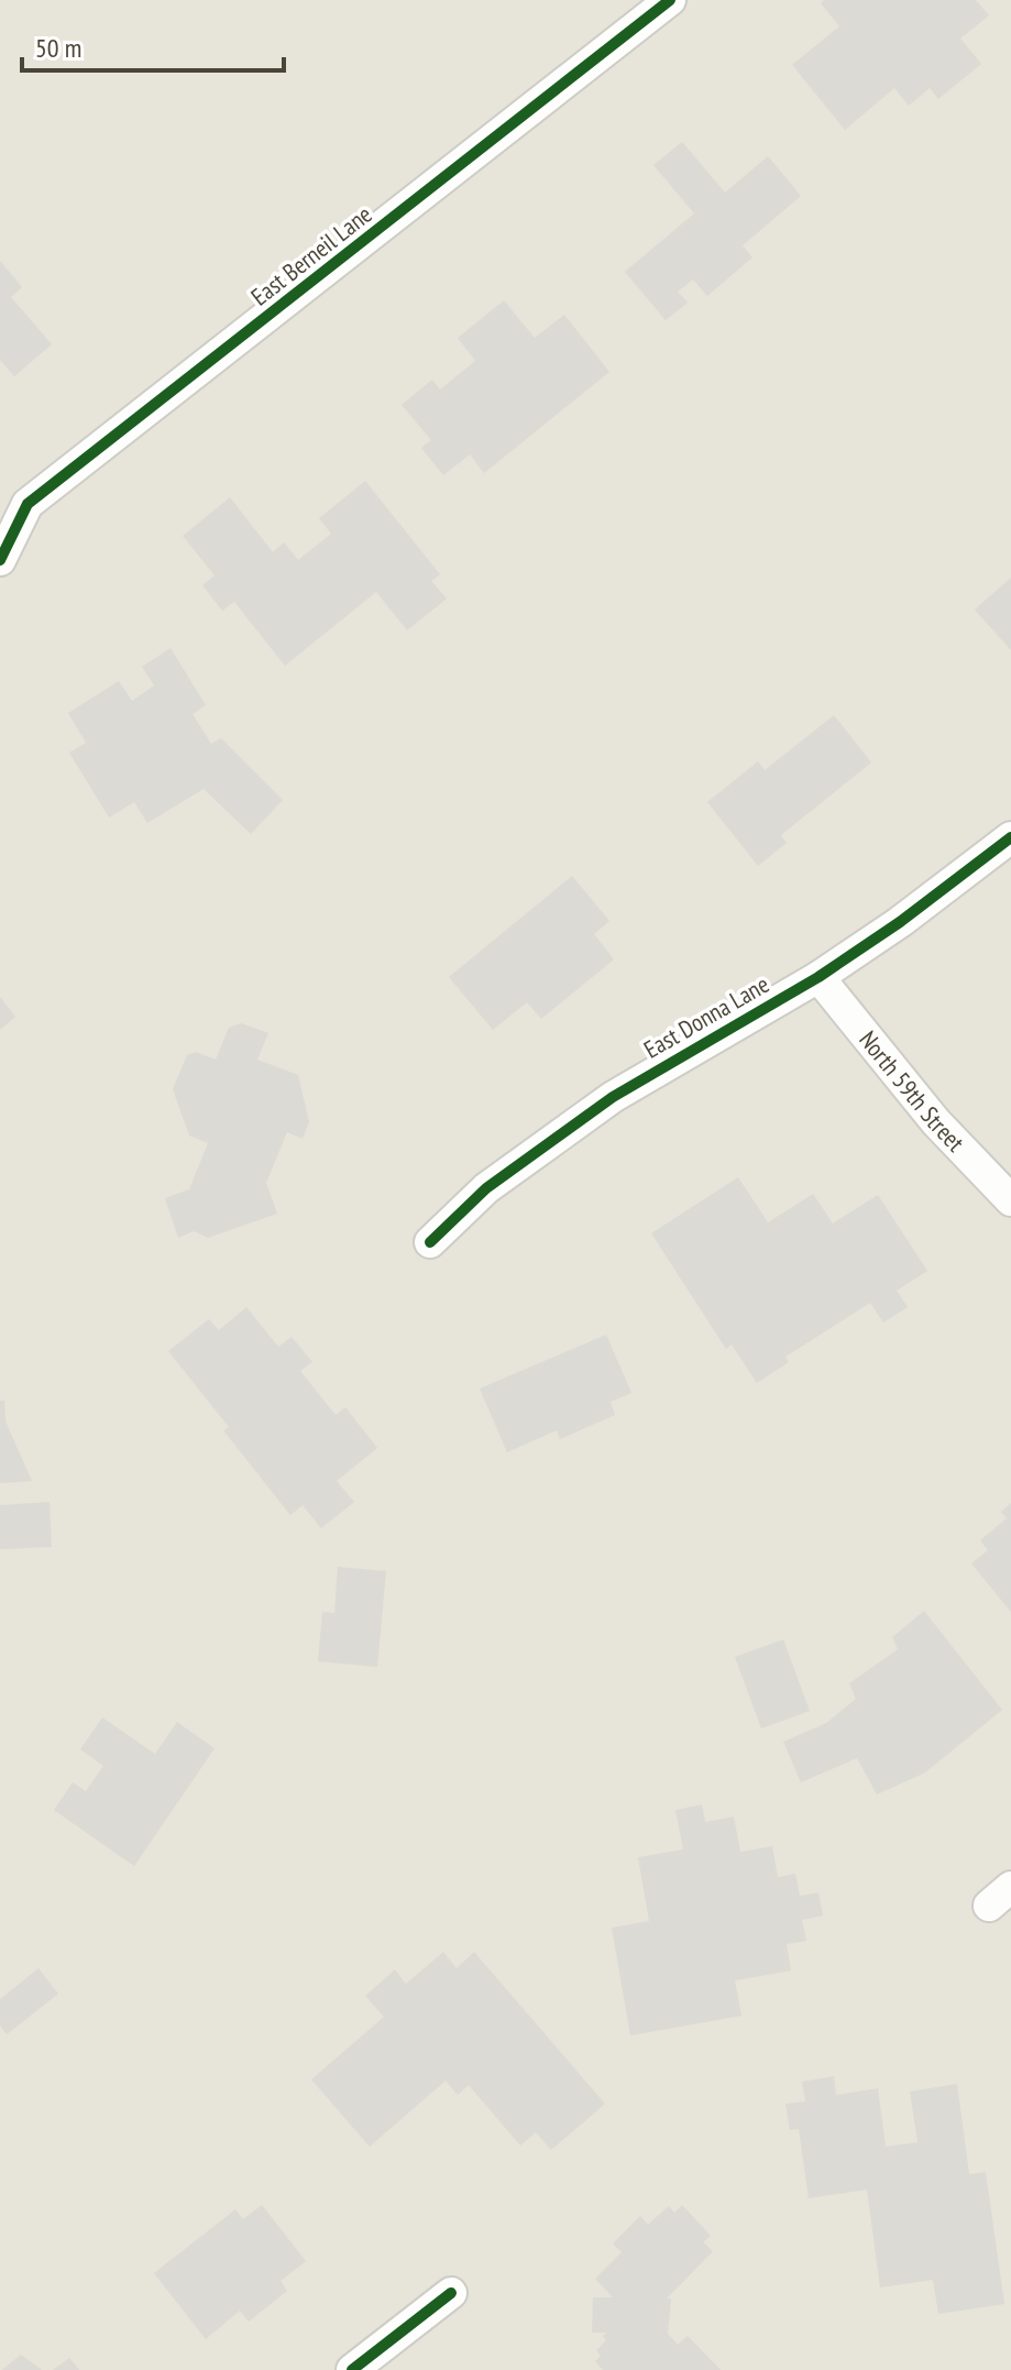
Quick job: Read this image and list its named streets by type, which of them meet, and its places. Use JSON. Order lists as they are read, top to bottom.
{
  "streets": {
    "street": ["East Berneil Lane", "East Donna Lane", "North 59th Street"]
  },
  "crossings": [
    ["East Donna Lane", "North 59th Street"]
  ],
  "scale_bar": "50 m"
}
